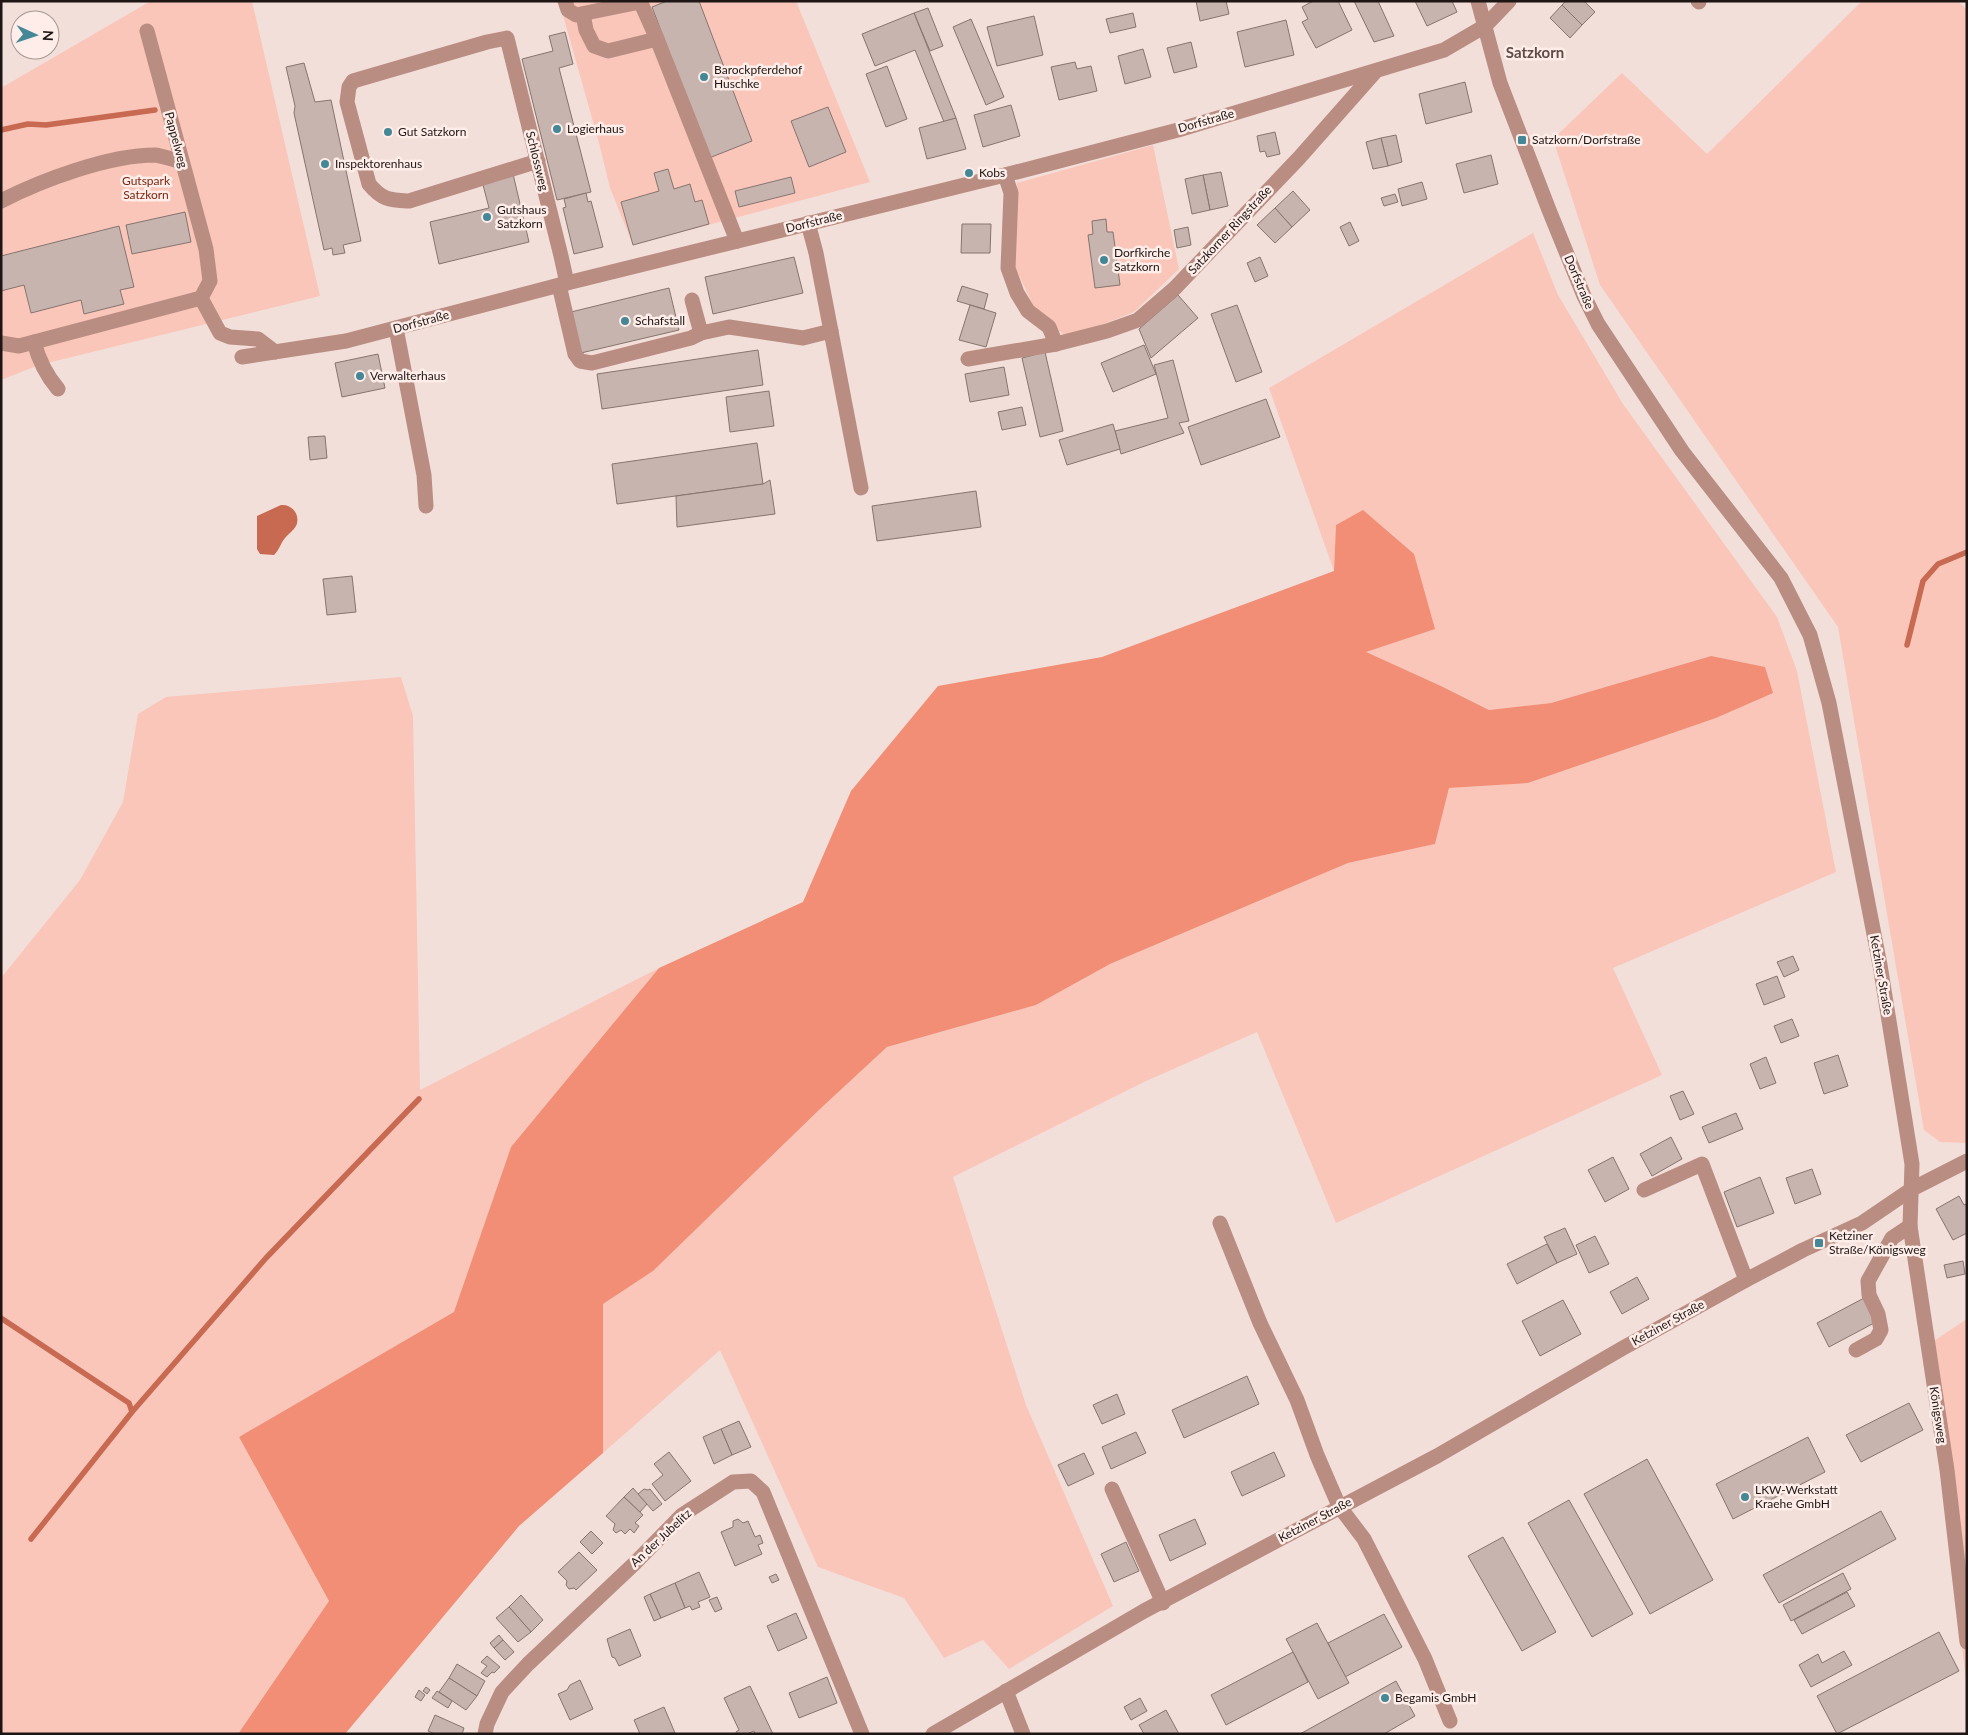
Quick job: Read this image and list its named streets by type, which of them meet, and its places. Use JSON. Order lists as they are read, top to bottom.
{
  "streets": {
    "street": [
      "Dorfstraße",
      "Pappelweg",
      "Schlossweg",
      "Satzkorner Ringstraße",
      "Ketziner Straße",
      "Königsweg",
      "An der Jubelitz"
    ]
  },
  "crossings": [
    ["Dorfstraße", "Schlossweg"],
    ["Dorfstraße", "Satzkorner Ringstraße"],
    ["Dorfstraße", "Ketziner Straße"],
    ["Ketziner Straße", "Königsweg"]
  ],
  "districts": ["Satzkorn"],
  "parks": ["Gutspark Satzkorn"],
  "places": {
    "other": [
      "Barockpferdehof Huschke",
      "Logierhaus",
      "Gut Satzkorn",
      "Inspektorenhaus",
      "Kobs",
      "Gutshaus Satzkorn",
      "Dorfkirche Satzkorn",
      "Schafstall",
      "Verwalterhaus",
      "LKW-Werkstatt Kraehe GmbH",
      "Begamis GmbH"
    ],
    "transit": ["Satzkorn/Dorfstraße", "Ketziner Straße/Königsweg"]
  },
  "north": "right"
}
